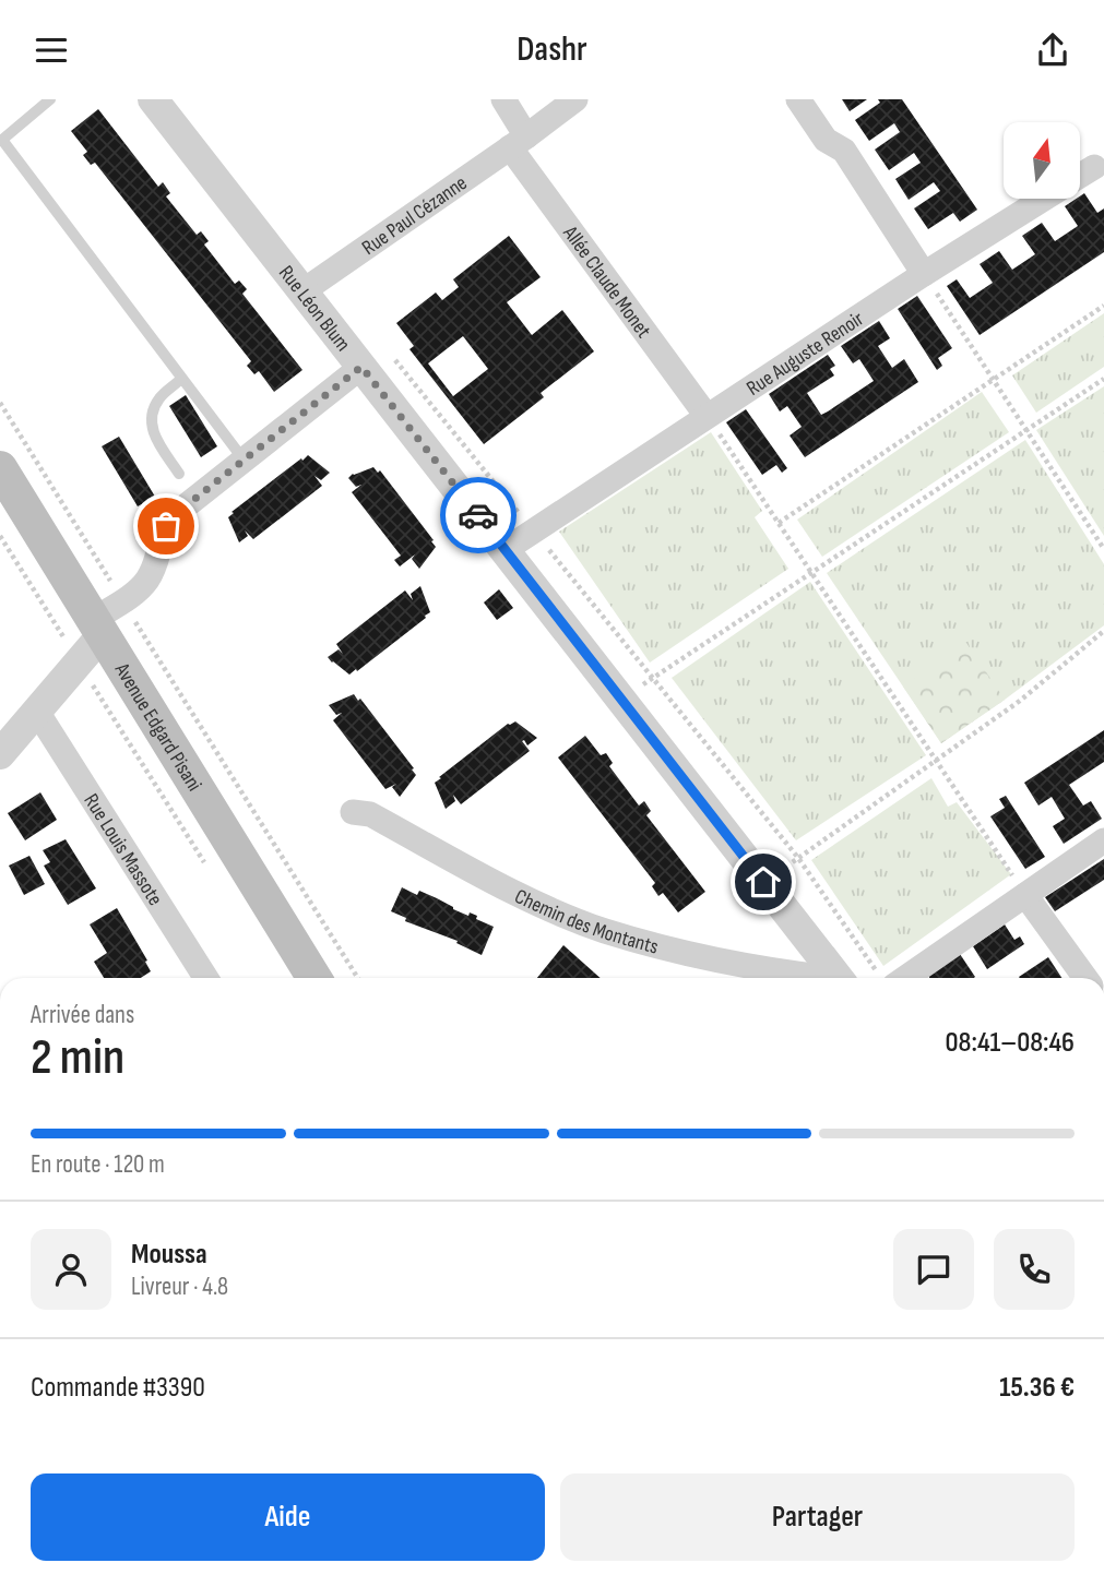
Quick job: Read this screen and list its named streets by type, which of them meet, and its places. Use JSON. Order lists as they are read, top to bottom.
{
  "streets": {
    "main road": ["Avenue Edgard Pisani"],
    "street": [
      "Rue Paul Cézanne",
      "Allée Claude Monet",
      "Rue Léon Blum",
      "Rue Auguste Renoir",
      "Rue Louis Massote",
      "Chemin des Montants"
    ]
  },
  "crossings": [
    ["Rue Paul Cézanne", "Allée Claude Monet"],
    ["Rue Paul Cézanne", "Rue Léon Blum"],
    ["Allée Claude Monet", "Rue Auguste Renoir"],
    ["Rue Léon Blum", "Rue Auguste Renoir"]
  ],
  "north": "top",
  "page": {
    "header": "Dashr",
    "heading": ["2 min", "Arrivée dans", "08:41–08:46"],
    "panel": [
      "Moussa",
      "Livreur · 4.8",
      "Commande #3390",
      "15.36 €"
    ],
    "bar": "En route · 120 m",
    "buttons": ["Aide", "Partager"]
  }
}
